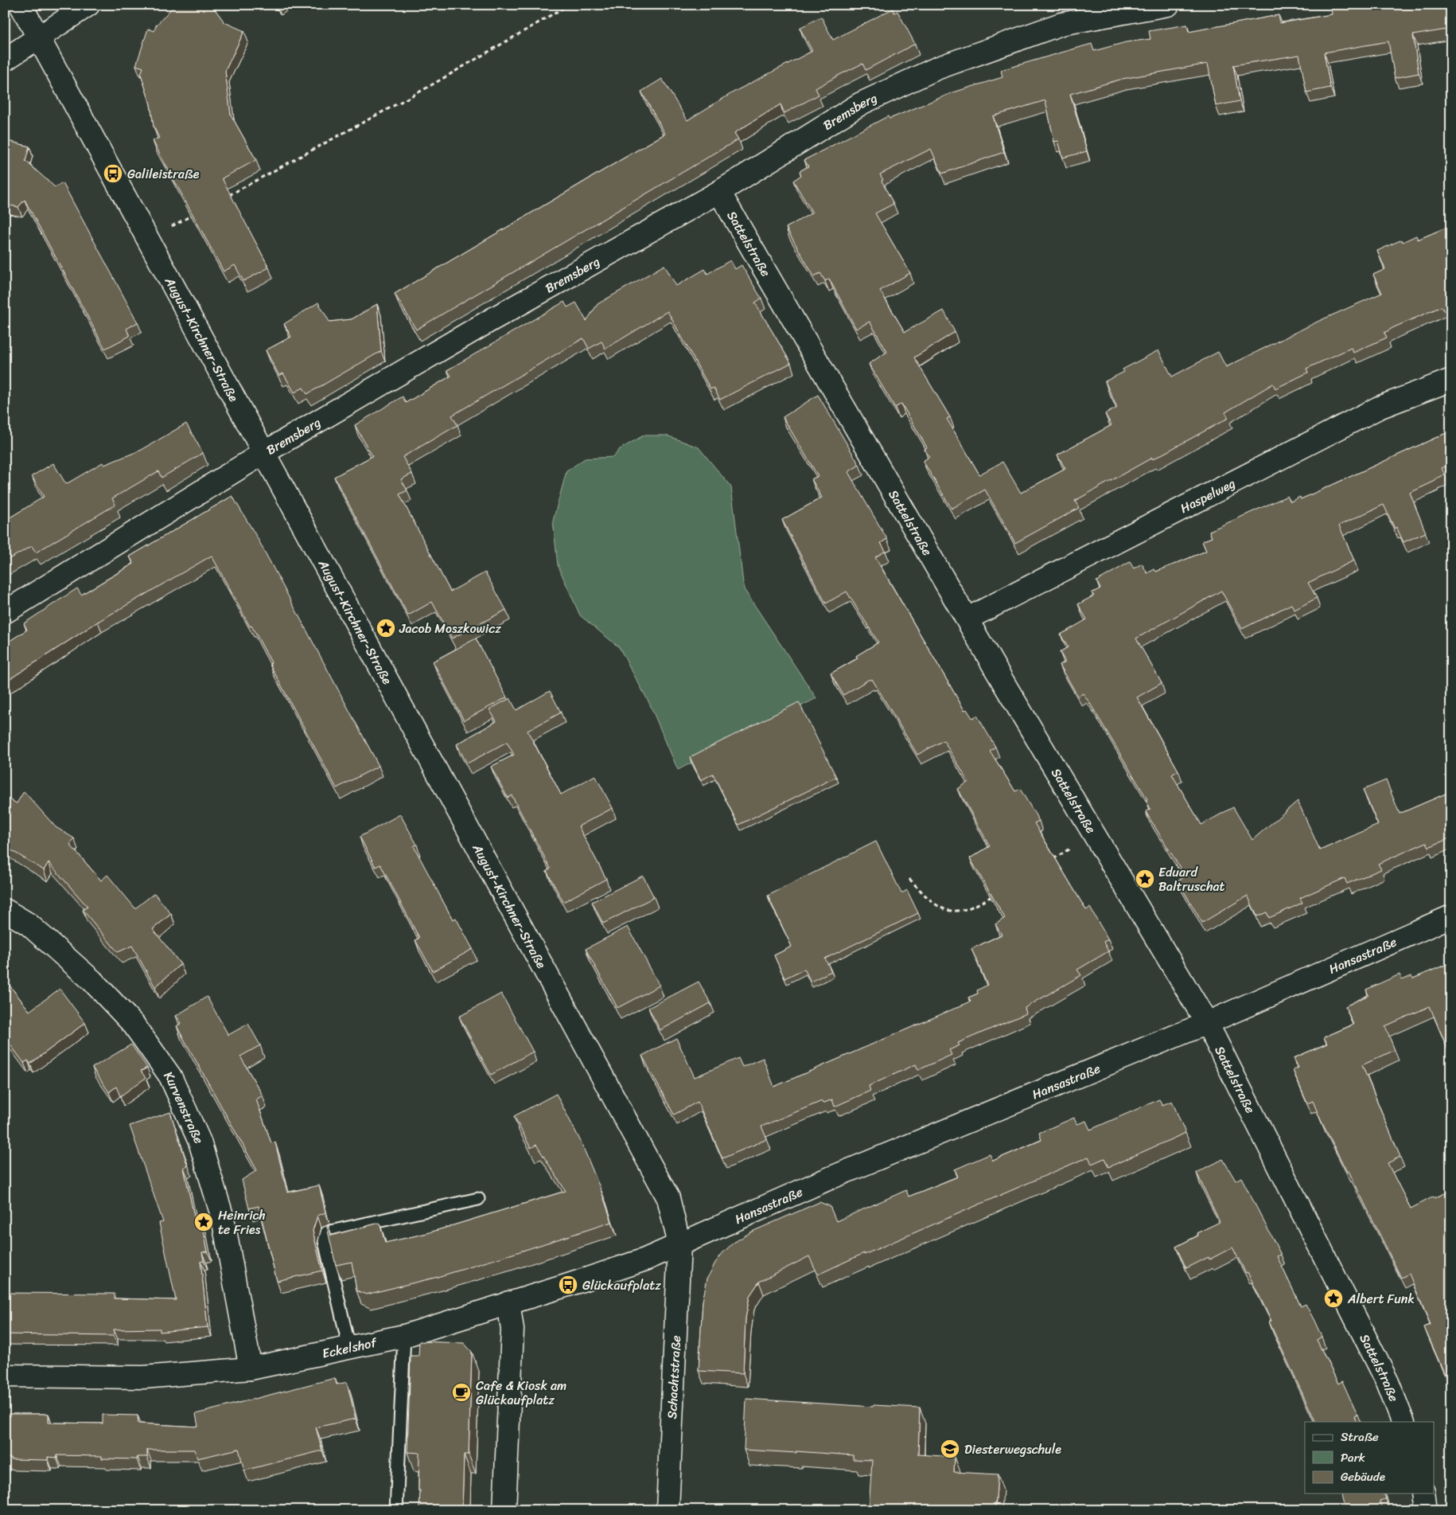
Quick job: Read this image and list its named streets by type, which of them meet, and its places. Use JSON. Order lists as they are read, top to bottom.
{
  "streets": {
    "street": [
      "Bremsberg",
      "Sattelstraße",
      "August-Kirchner-Straße",
      "Haspelweg",
      "Hansastraße",
      "Kurvenstraße",
      "Eckelshof",
      "Schachtstraße"
    ]
  },
  "crossings": [
    ["Bremsberg", "Sattelstraße"],
    ["Bremsberg", "August-Kirchner-Straße"],
    ["Sattelstraße", "Haspelweg"],
    ["Sattelstraße", "Hansastraße"],
    ["August-Kirchner-Straße", "Hansastraße"],
    ["August-Kirchner-Straße", "Eckelshof"],
    ["August-Kirchner-Straße", "Schachtstraße"],
    ["Hansastraße", "Eckelshof"],
    ["Hansastraße", "Schachtstraße"],
    ["Kurvenstraße", "Eckelshof"],
    ["Eckelshof", "Schachtstraße"]
  ],
  "places": {
    "bus stop": ["Galileistraße", "Glückaufplatz"],
    "place": [
      "Jacob Moszkowicz",
      "Eduard Baltruschat",
      "Heinrich te Fries",
      "Albert Funk"
    ],
    "cafe": ["Cafe & Kiosk am Glückaufplatz"],
    "school or university": ["Diesterwegschule"]
  },
  "legend": ["Straße", "Park", "Gebäude"]
}
